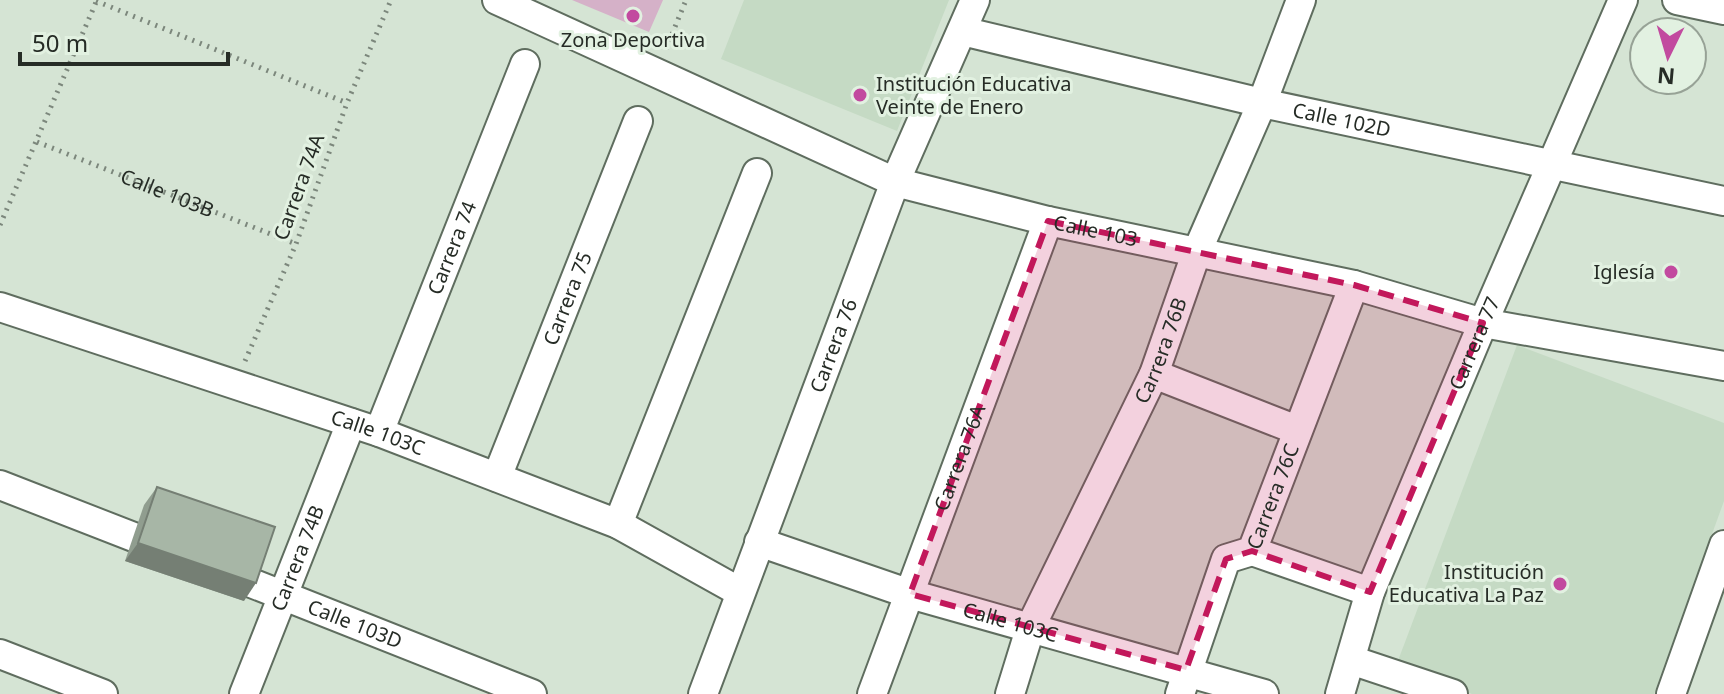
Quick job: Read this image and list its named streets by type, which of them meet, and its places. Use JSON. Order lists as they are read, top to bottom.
{
  "streets": {
    "street": [
      "Calle 102D",
      "Calle 103",
      "Carrera 74",
      "Carrera 75",
      "Carrera 77",
      "Carrera 76",
      "Carrera 76B",
      "Calle 103C",
      "Carrera 76A",
      "Carrera 76C",
      "Carrera 74B",
      "Calle 103D"
    ],
    "path": ["Carrera 74A", "Calle 103B"]
  },
  "crossings": [
    ["Calle 102D", "Carrera 77"],
    ["Calle 102D", "Carrera 76"],
    ["Calle 102D", "Carrera 76B"],
    ["Carrera 74A", "Calle 103B"],
    ["Carrera 74A", "Calle 103C"],
    ["Calle 103", "Carrera 77"],
    ["Calle 103", "Carrera 76"],
    ["Calle 103", "Carrera 76B"],
    ["Calle 103", "Carrera 76A"],
    ["Calle 103", "Carrera 76C"],
    ["Carrera 74", "Calle 103C"],
    ["Carrera 75", "Calle 103C"],
    ["Carrera 76", "Calle 103C"],
    ["Carrera 76B", "Calle 103C"],
    ["Calle 103C", "Carrera 76A"],
    ["Calle 103C", "Carrera 76C"],
    ["Calle 103C", "Carrera 74B"],
    ["Carrera 74B", "Calle 103D"]
  ],
  "places": [
    "Zona Deportiva",
    "Institución Educativa Veinte de Enero",
    "Iglesía",
    "Institución Educativa La Paz"
  ],
  "scale_bar": "50 m",
  "north": "bottom"
}
